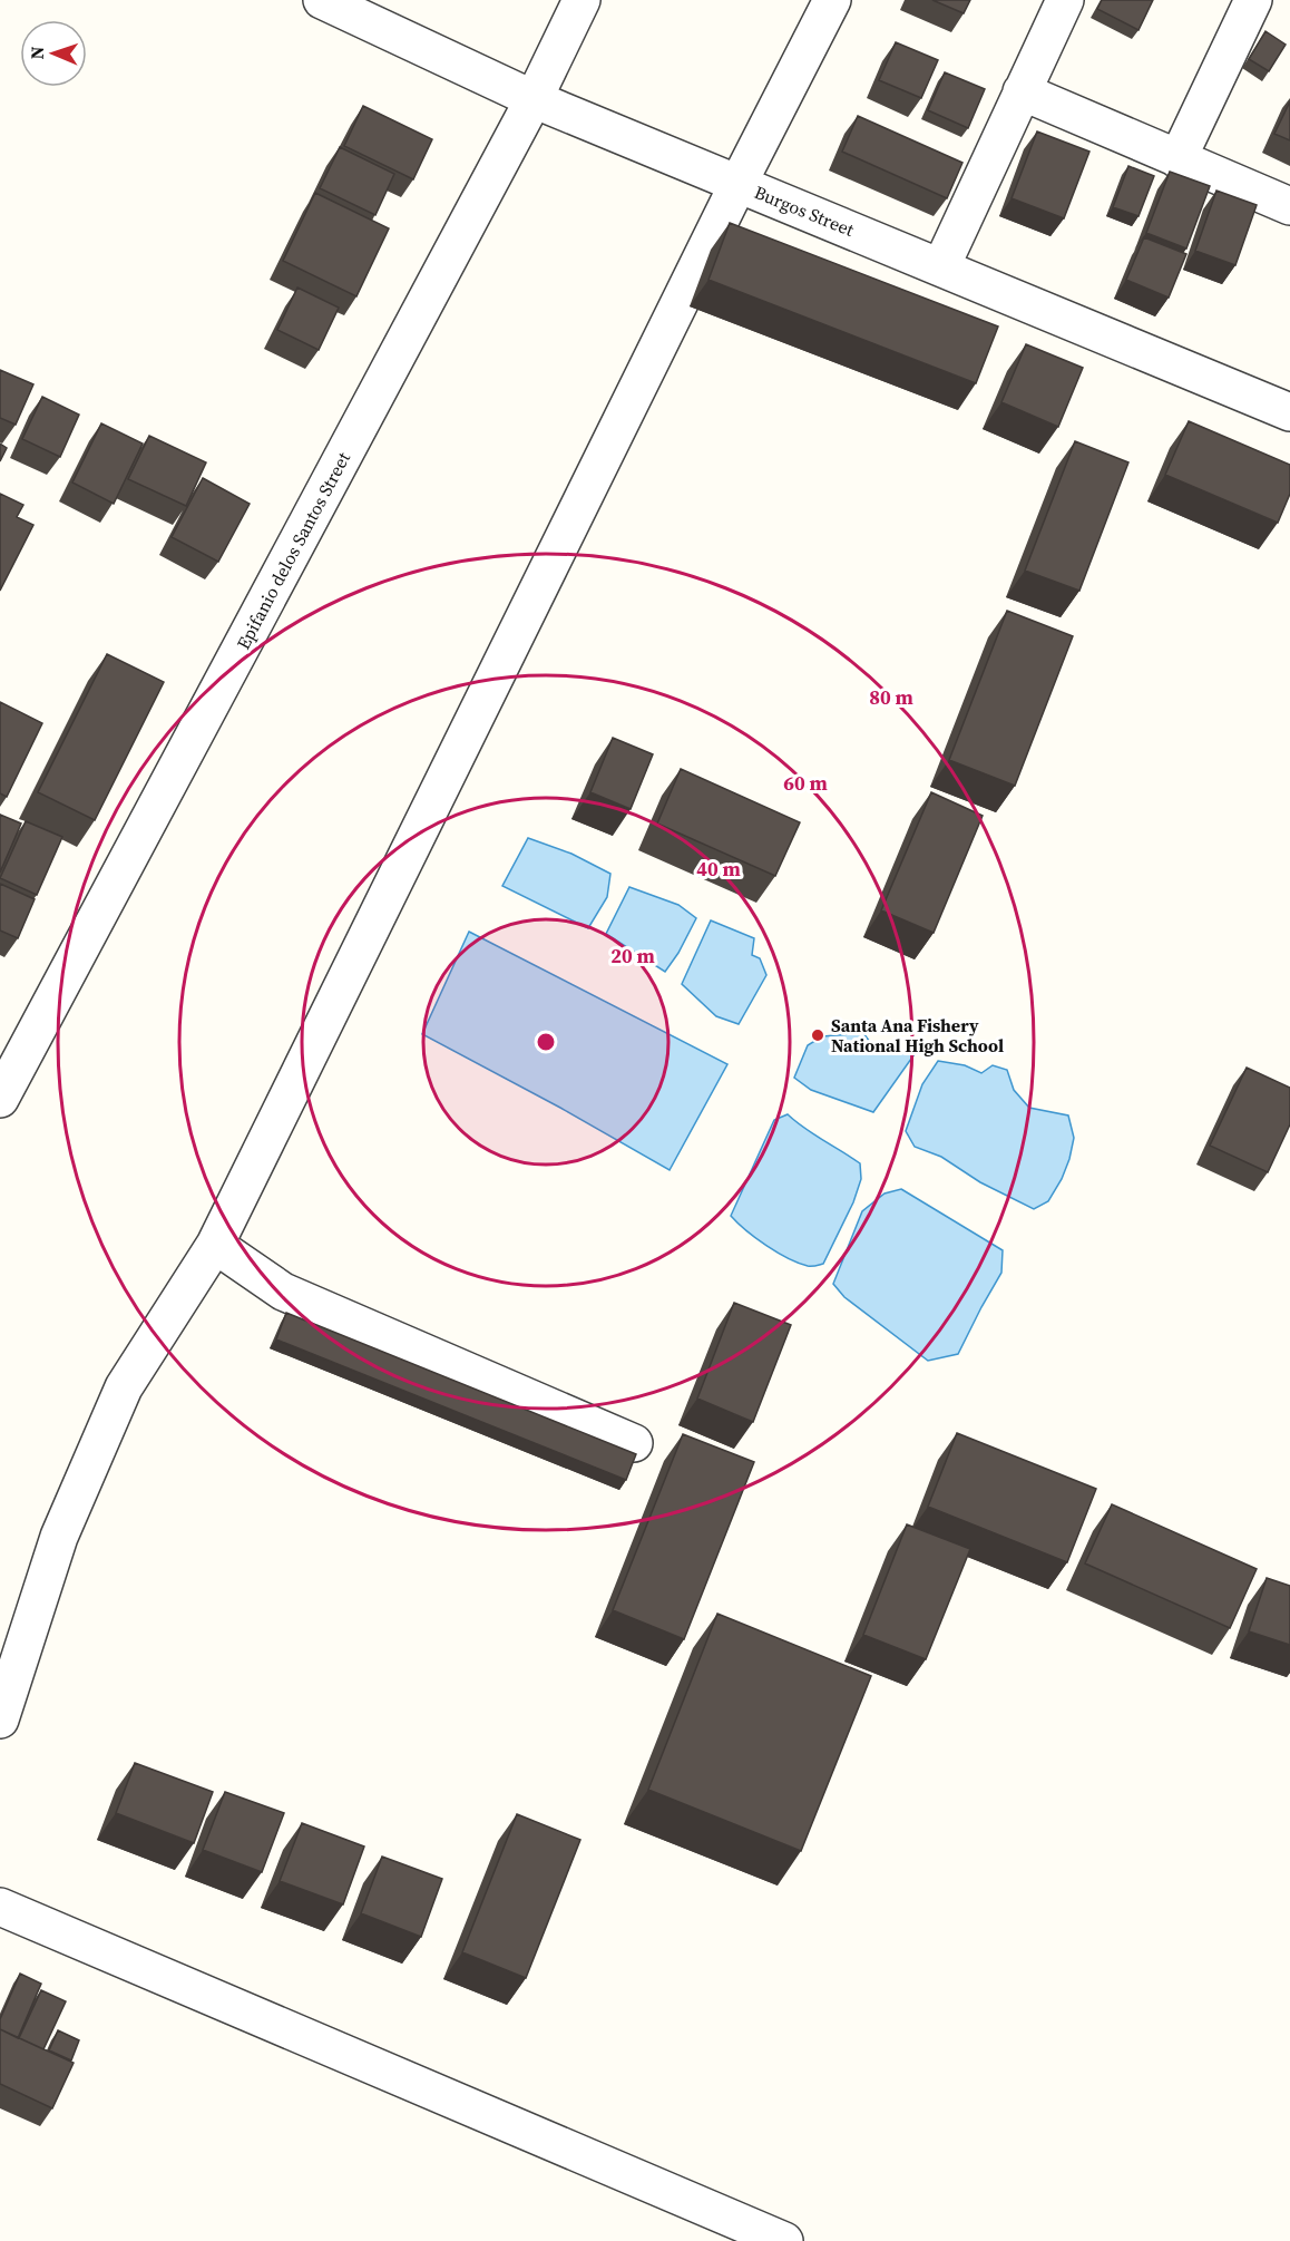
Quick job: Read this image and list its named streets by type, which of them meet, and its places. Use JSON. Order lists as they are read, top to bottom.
{
  "streets": {
    "street": ["Burgos Street", "Epifanio delos Santos Street"]
  },
  "crossings": [
    ["Burgos Street", "Epifanio delos Santos Street"]
  ],
  "places": ["Santa Ana Fishery National High School"],
  "north": "left",
  "rings": [
    "80 m",
    "60 m",
    "40 m",
    "20 m"
  ]
}
